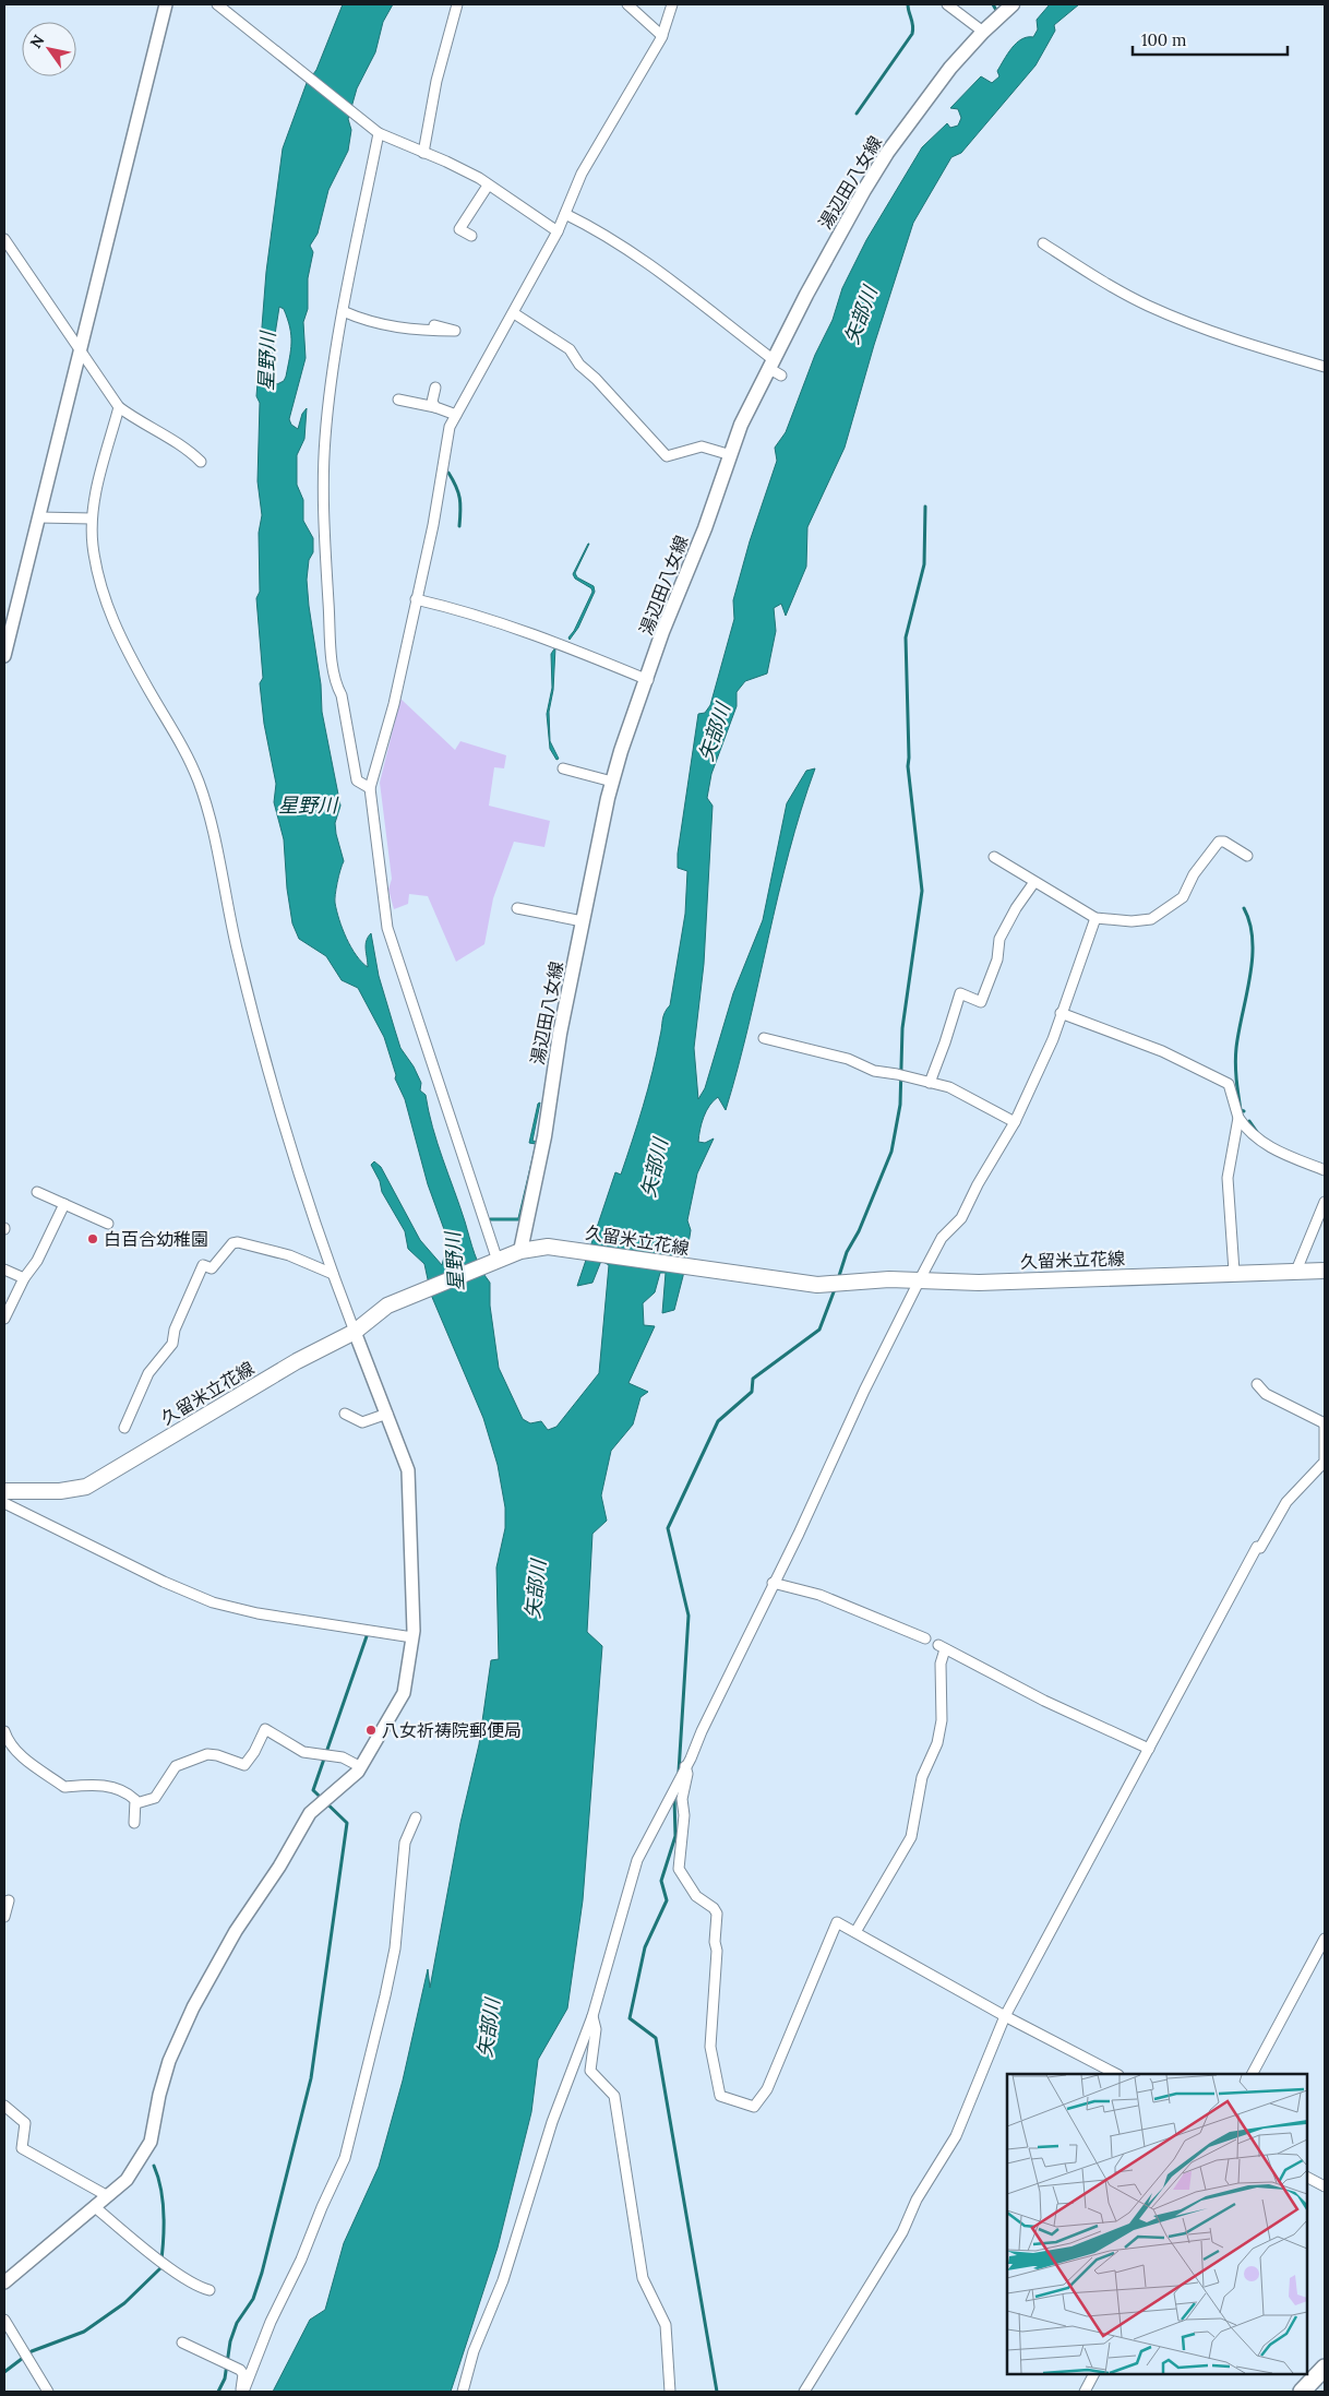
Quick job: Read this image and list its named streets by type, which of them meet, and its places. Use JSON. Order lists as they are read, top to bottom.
{
  "streets": {
    "main road": ["湯辺田八女線", "久留米立花線"]
  },
  "crossings": [
    ["湯辺田八女線", "久留米立花線"]
  ],
  "water": ["矢部川", "星野川"],
  "places": ["白百合幼稚園", "八女祈祷院郵便局"],
  "scale_bar": "100 m",
  "north": "top left"
}
